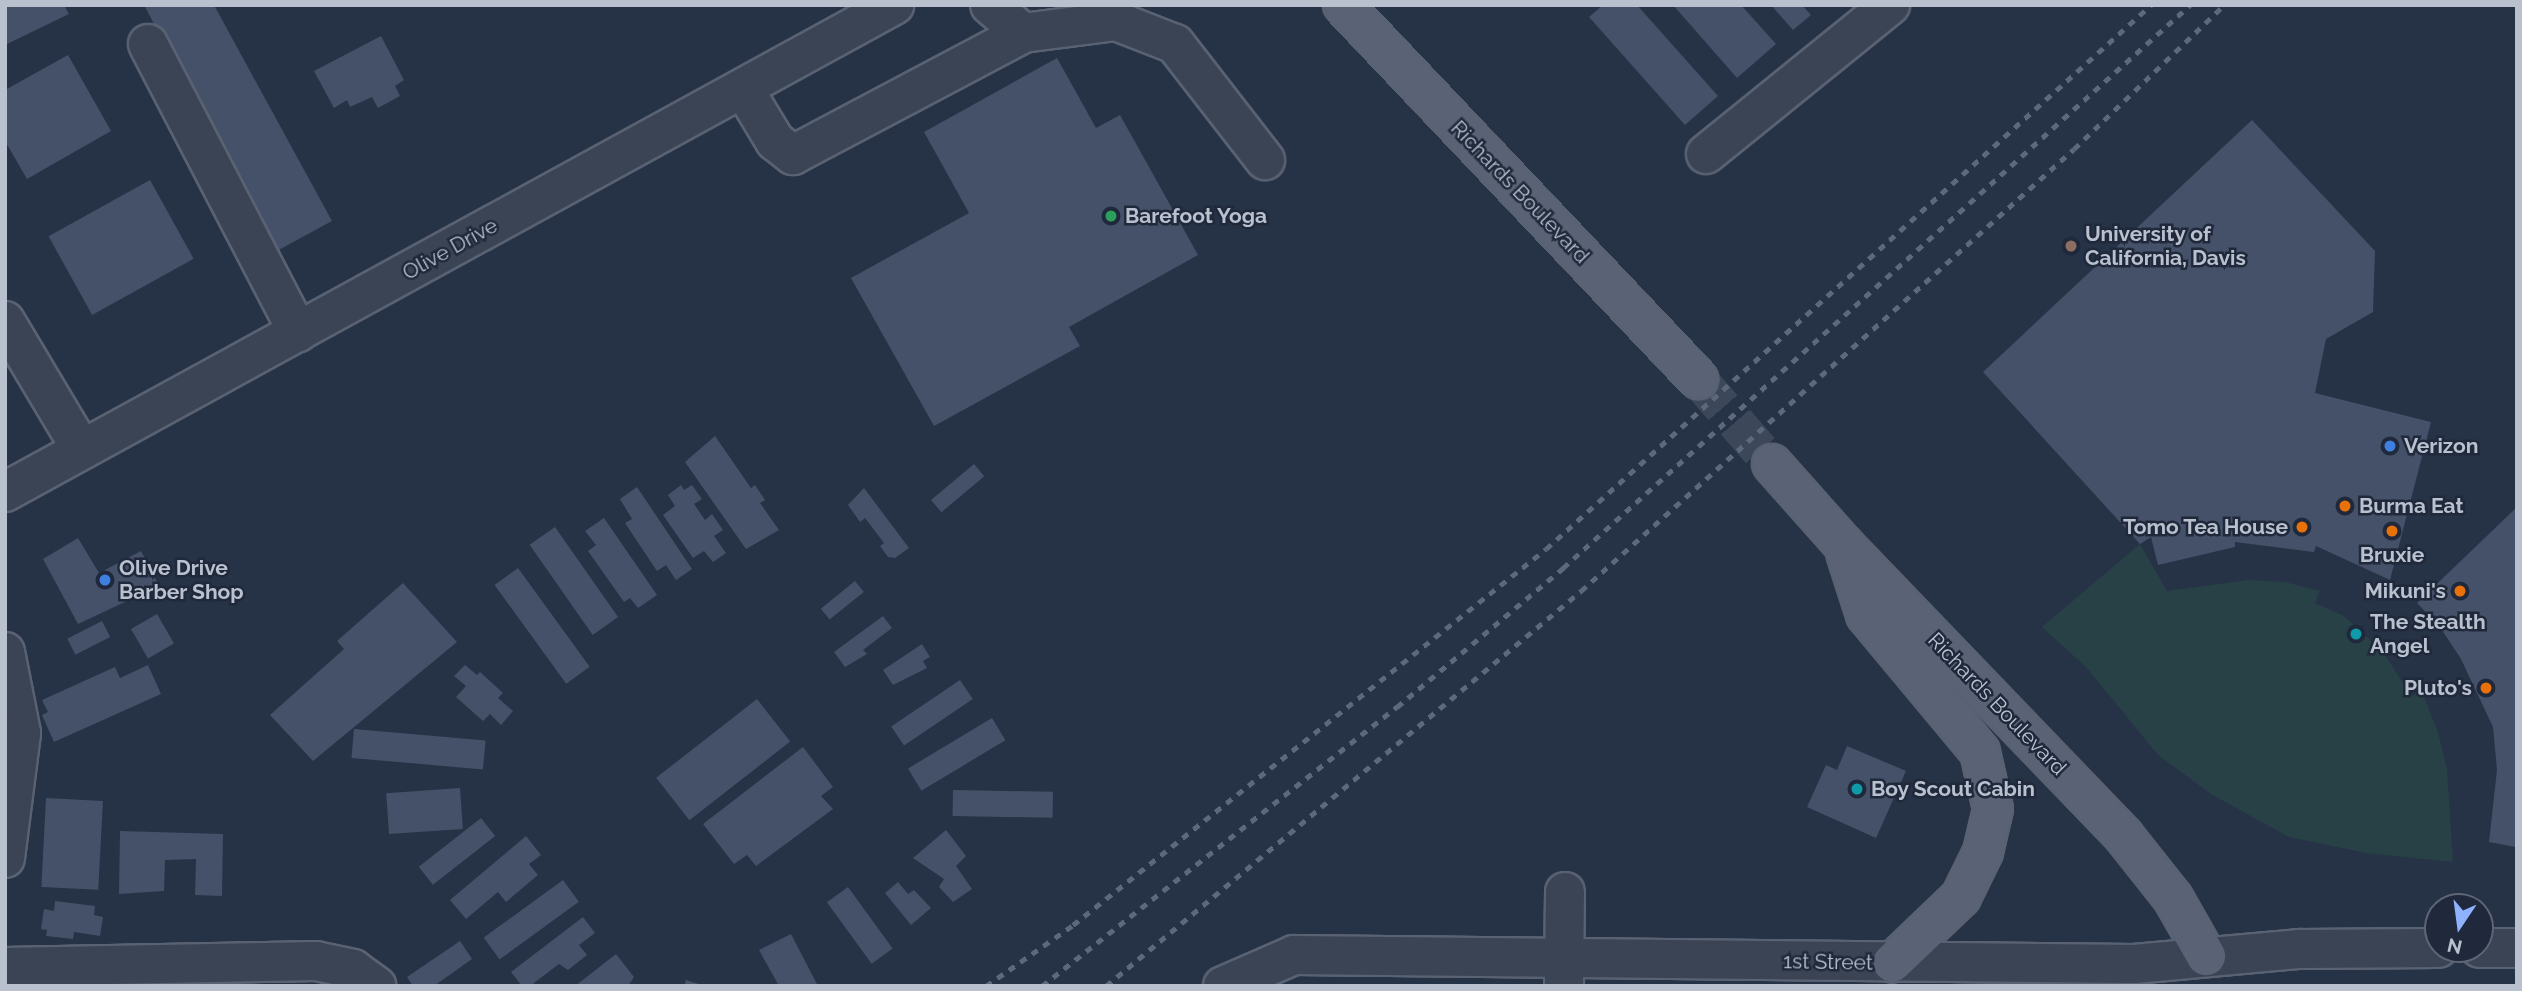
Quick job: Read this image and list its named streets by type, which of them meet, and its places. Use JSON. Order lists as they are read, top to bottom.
{
  "streets": {
    "main road": ["Richards Boulevard"],
    "street": ["Olive Drive", "1st Street"]
  },
  "crossings": [
    ["Richards Boulevard", "1st Street"]
  ],
  "places": [
    "Barefoot Yoga",
    "University of California, Davis",
    "Verizon",
    "Burma Eat",
    "Tomo Tea House",
    "Bruxie",
    "Olive Drive Barber Shop",
    "Mikuni's",
    "The Stealth Angel",
    "Pluto's",
    "Boy Scout Cabin"
  ],
  "north": "bottom"
}
